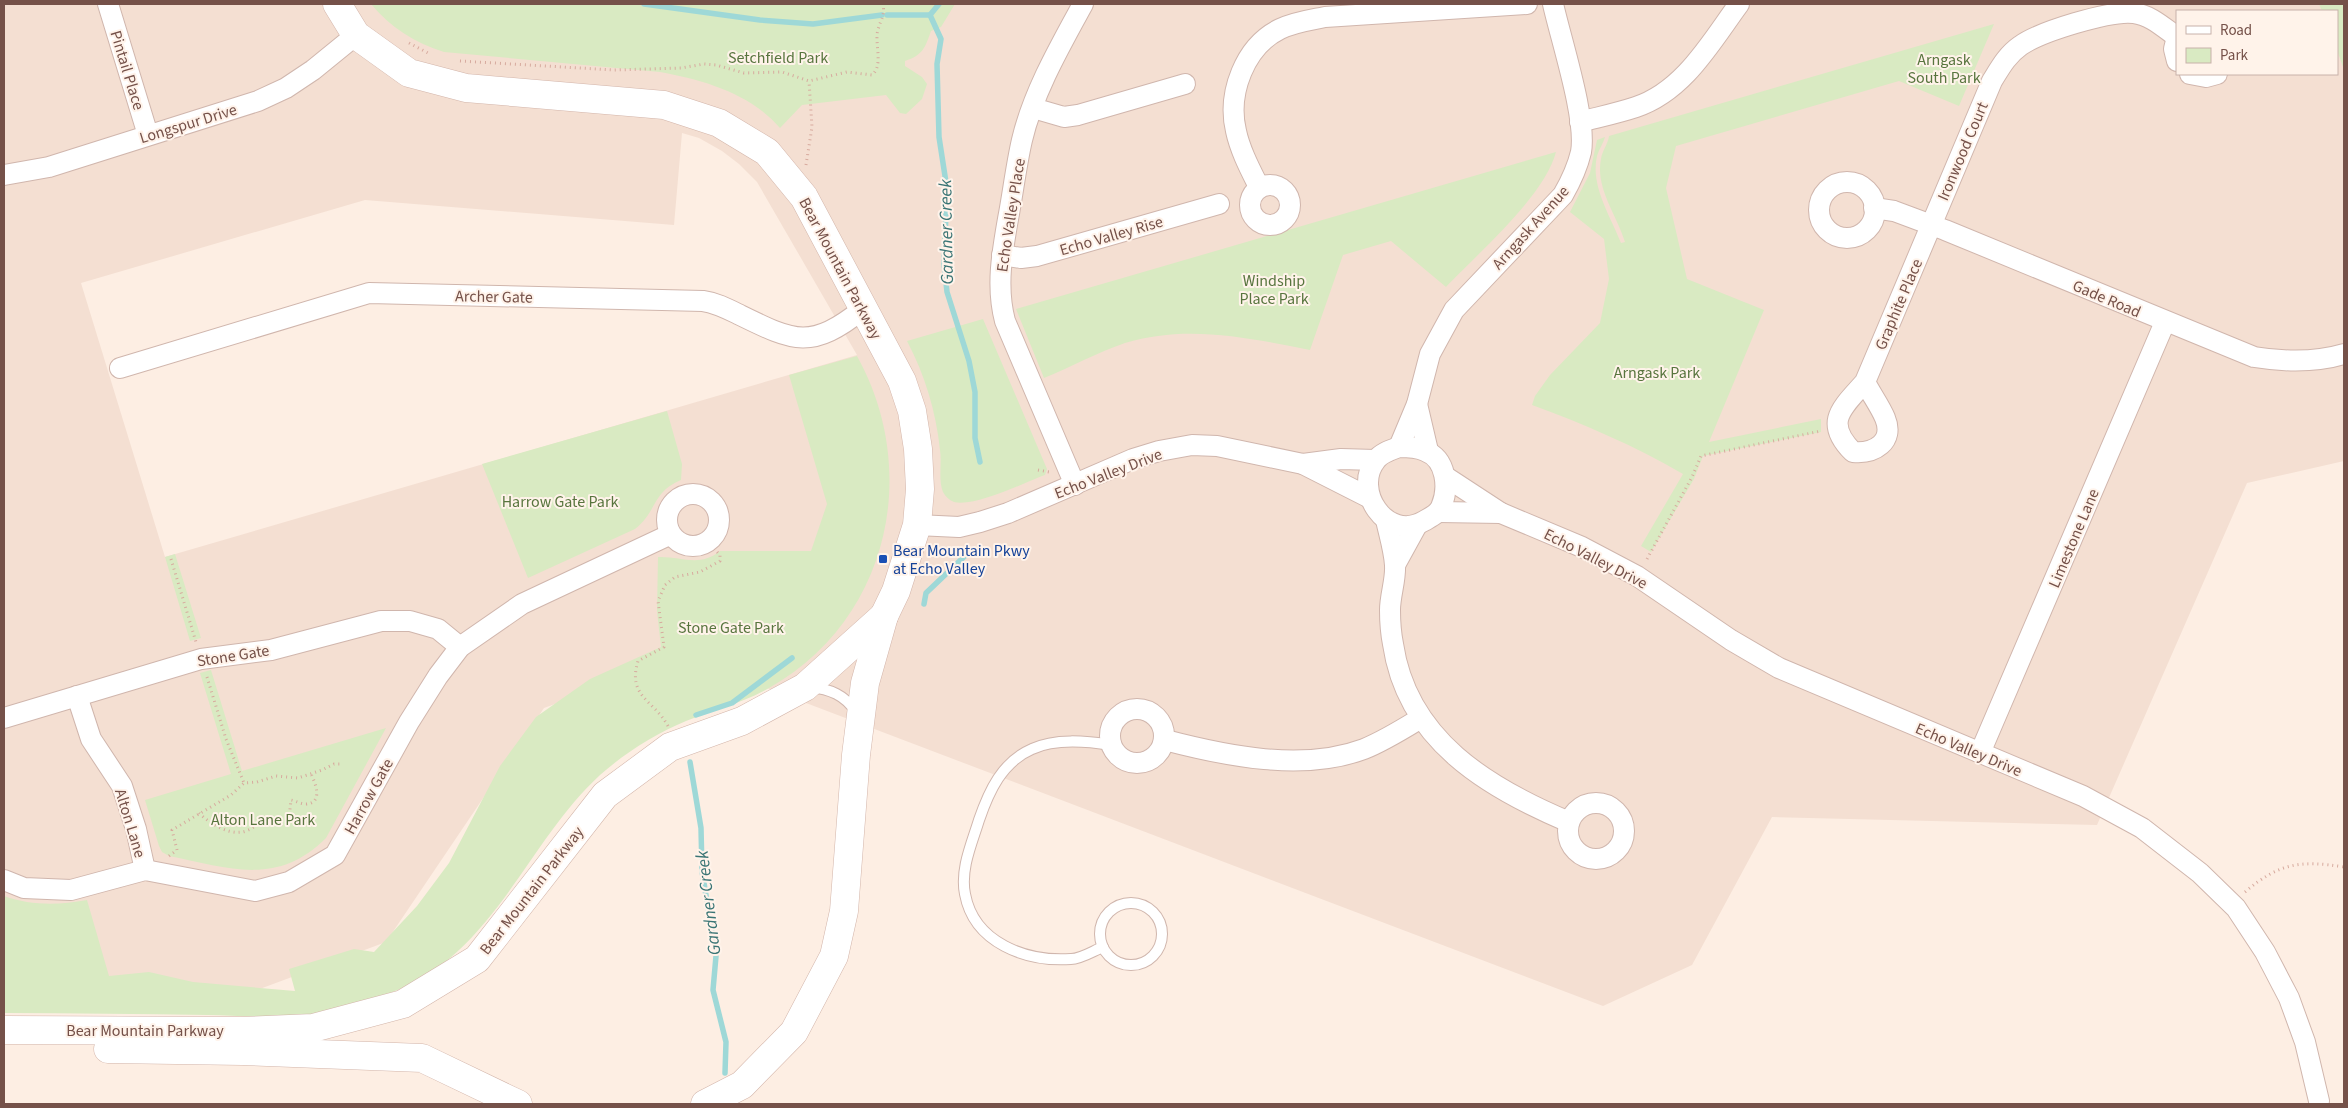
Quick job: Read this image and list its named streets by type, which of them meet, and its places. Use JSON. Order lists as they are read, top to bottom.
{
  "streets": {
    "street": [
      "Pintail Place",
      "Longspur Drive",
      "Ironwood Court",
      "Echo Valley Place",
      "Arngask Avenue",
      "Echo Valley Rise",
      "Bear Mountain Parkway",
      "Archer Gate",
      "Gade Road",
      "Graphite Place",
      "Echo Valley Drive",
      "Limestone Lane",
      "Stone Gate",
      "Harrow Gate",
      "Alton Lane"
    ]
  },
  "crossings": [
    ["Pintail Place", "Longspur Drive"],
    ["Longspur Drive", "Bear Mountain Parkway"],
    ["Ironwood Court", "Gade Road"],
    ["Ironwood Court", "Graphite Place"],
    ["Echo Valley Place", "Echo Valley Rise"],
    ["Echo Valley Place", "Echo Valley Drive"],
    ["Arngask Avenue", "Echo Valley Drive"],
    ["Bear Mountain Parkway", "Archer Gate"],
    ["Bear Mountain Parkway", "Echo Valley Drive"],
    ["Gade Road", "Graphite Place"],
    ["Gade Road", "Limestone Lane"],
    ["Echo Valley Drive", "Limestone Lane"],
    ["Stone Gate", "Harrow Gate"],
    ["Stone Gate", "Alton Lane"],
    ["Harrow Gate", "Alton Lane"]
  ],
  "water": ["Gardner Creek"],
  "parks": [
    "Setchfield Park",
    "Arngask South Park",
    "Windship Place Park",
    "Arngask Park",
    "Harrow Gate Park",
    "Stone Gate Park",
    "Alton Lane Park"
  ],
  "places": {
    "transit": ["Bear Mountain Pkwy at Echo Valley"]
  },
  "legend": ["Road", "Park"]
}
